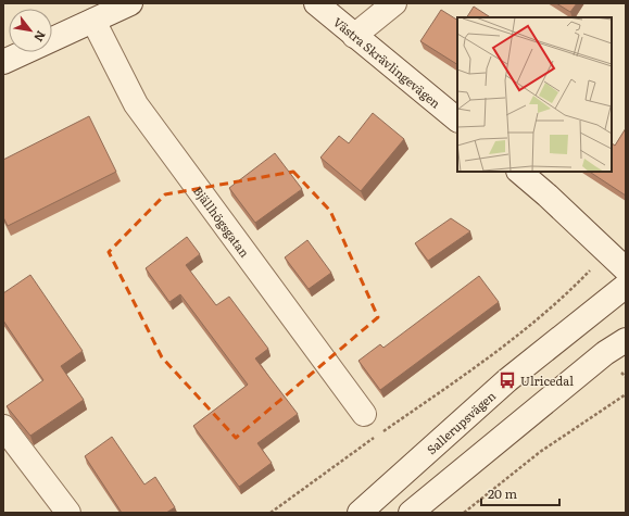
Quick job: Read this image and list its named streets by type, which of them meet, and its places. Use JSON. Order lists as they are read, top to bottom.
{
  "streets": {
    "street": ["Västra Skrävlingevägen", "Bjällhögsgatan", "Sallerupsvägen"]
  },
  "places": {
    "bus stop": ["Ulricedal"]
  },
  "scale_bar": "20 m",
  "north": "bottom right"
}
